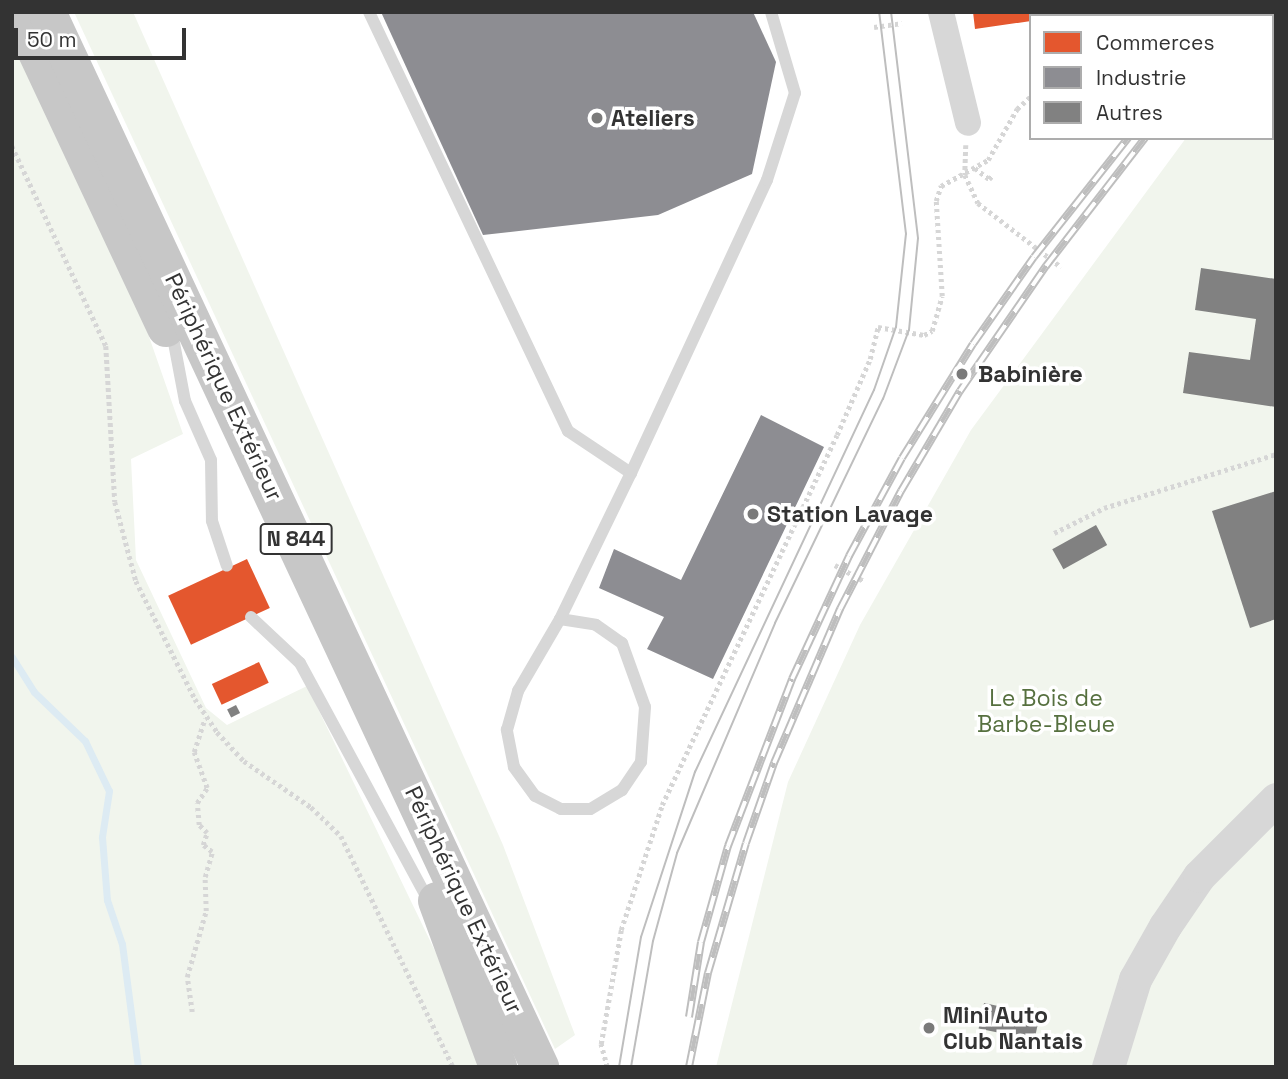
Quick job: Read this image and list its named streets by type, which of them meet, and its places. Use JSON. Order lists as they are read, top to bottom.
{
  "streets": {
    "highway": ["Périphérique Extérieur", "N 844"]
  },
  "parks": ["Le Bois de Barbe-Bleue"],
  "places": [
    "Ateliers",
    "Babinière",
    "Station Lavage",
    "Mini Auto Club Nantais"
  ],
  "legend": ["Commerces", "Industrie", "Autres"],
  "scale_bar": "50 m"
}
